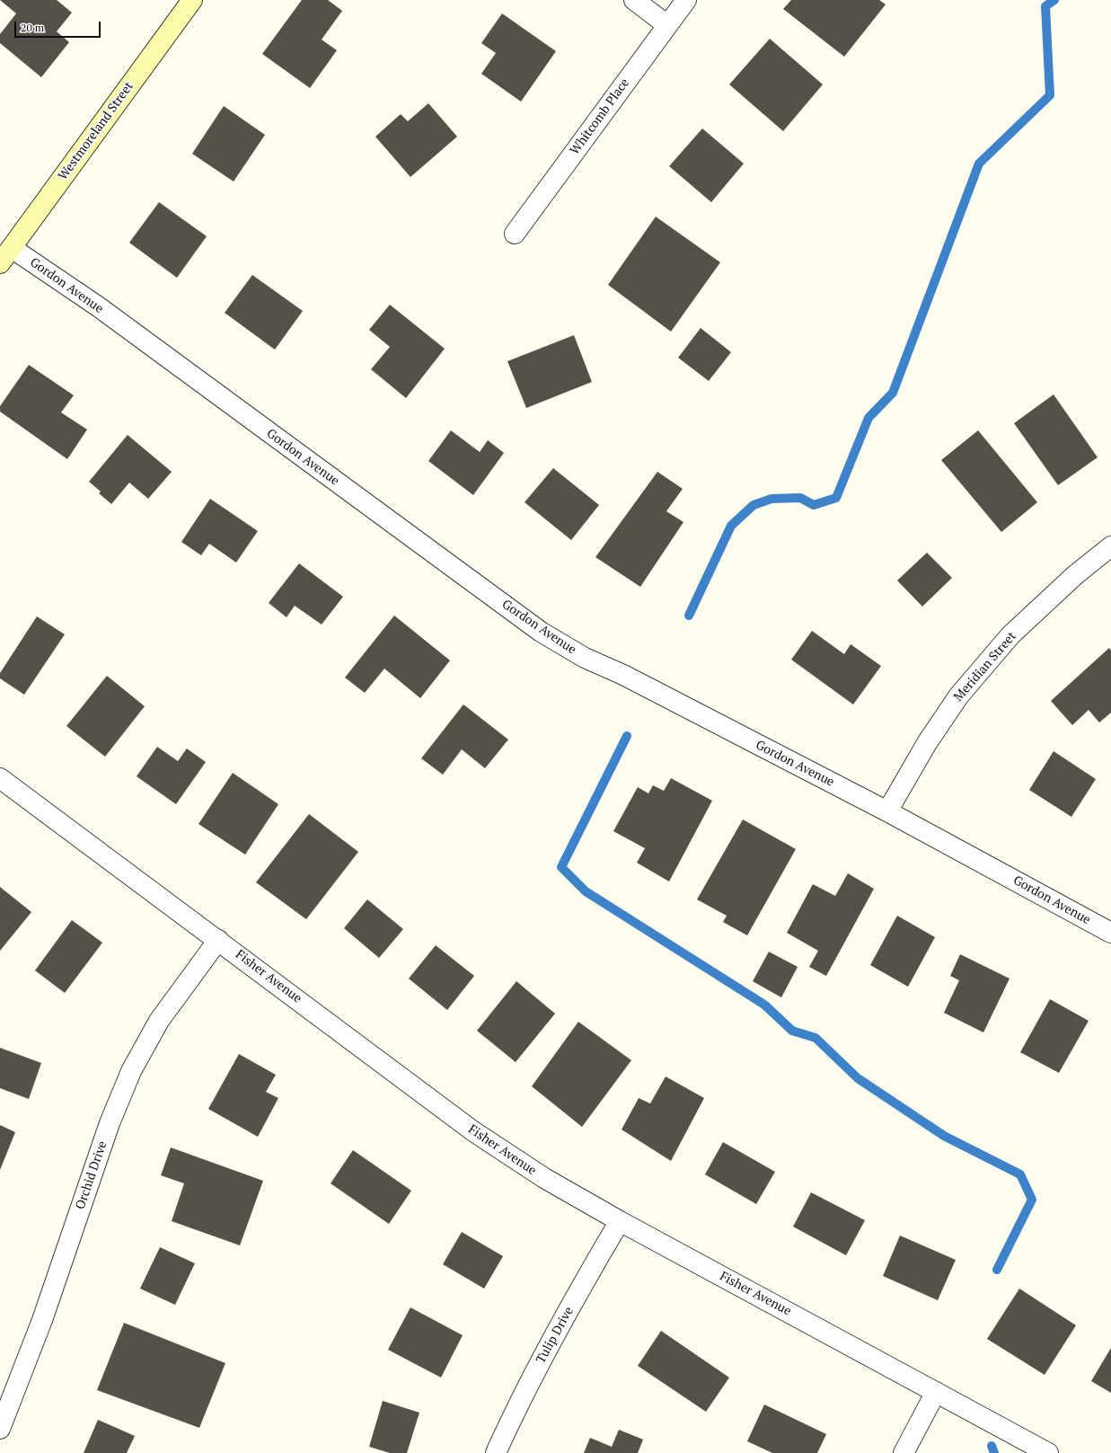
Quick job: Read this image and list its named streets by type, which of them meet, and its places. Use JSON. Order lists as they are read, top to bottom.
{
  "streets": {
    "main road": ["Westmoreland Street"],
    "street": [
      "Whitcomb Place",
      "Gordon Avenue",
      "Meridian Street",
      "Fisher Avenue",
      "Orchid Drive",
      "Tulip Drive"
    ]
  },
  "crossings": [
    ["Westmoreland Street", "Gordon Avenue"],
    ["Gordon Avenue", "Meridian Street"],
    ["Fisher Avenue", "Orchid Drive"],
    ["Fisher Avenue", "Tulip Drive"]
  ],
  "scale_bar": "20 m"
}
